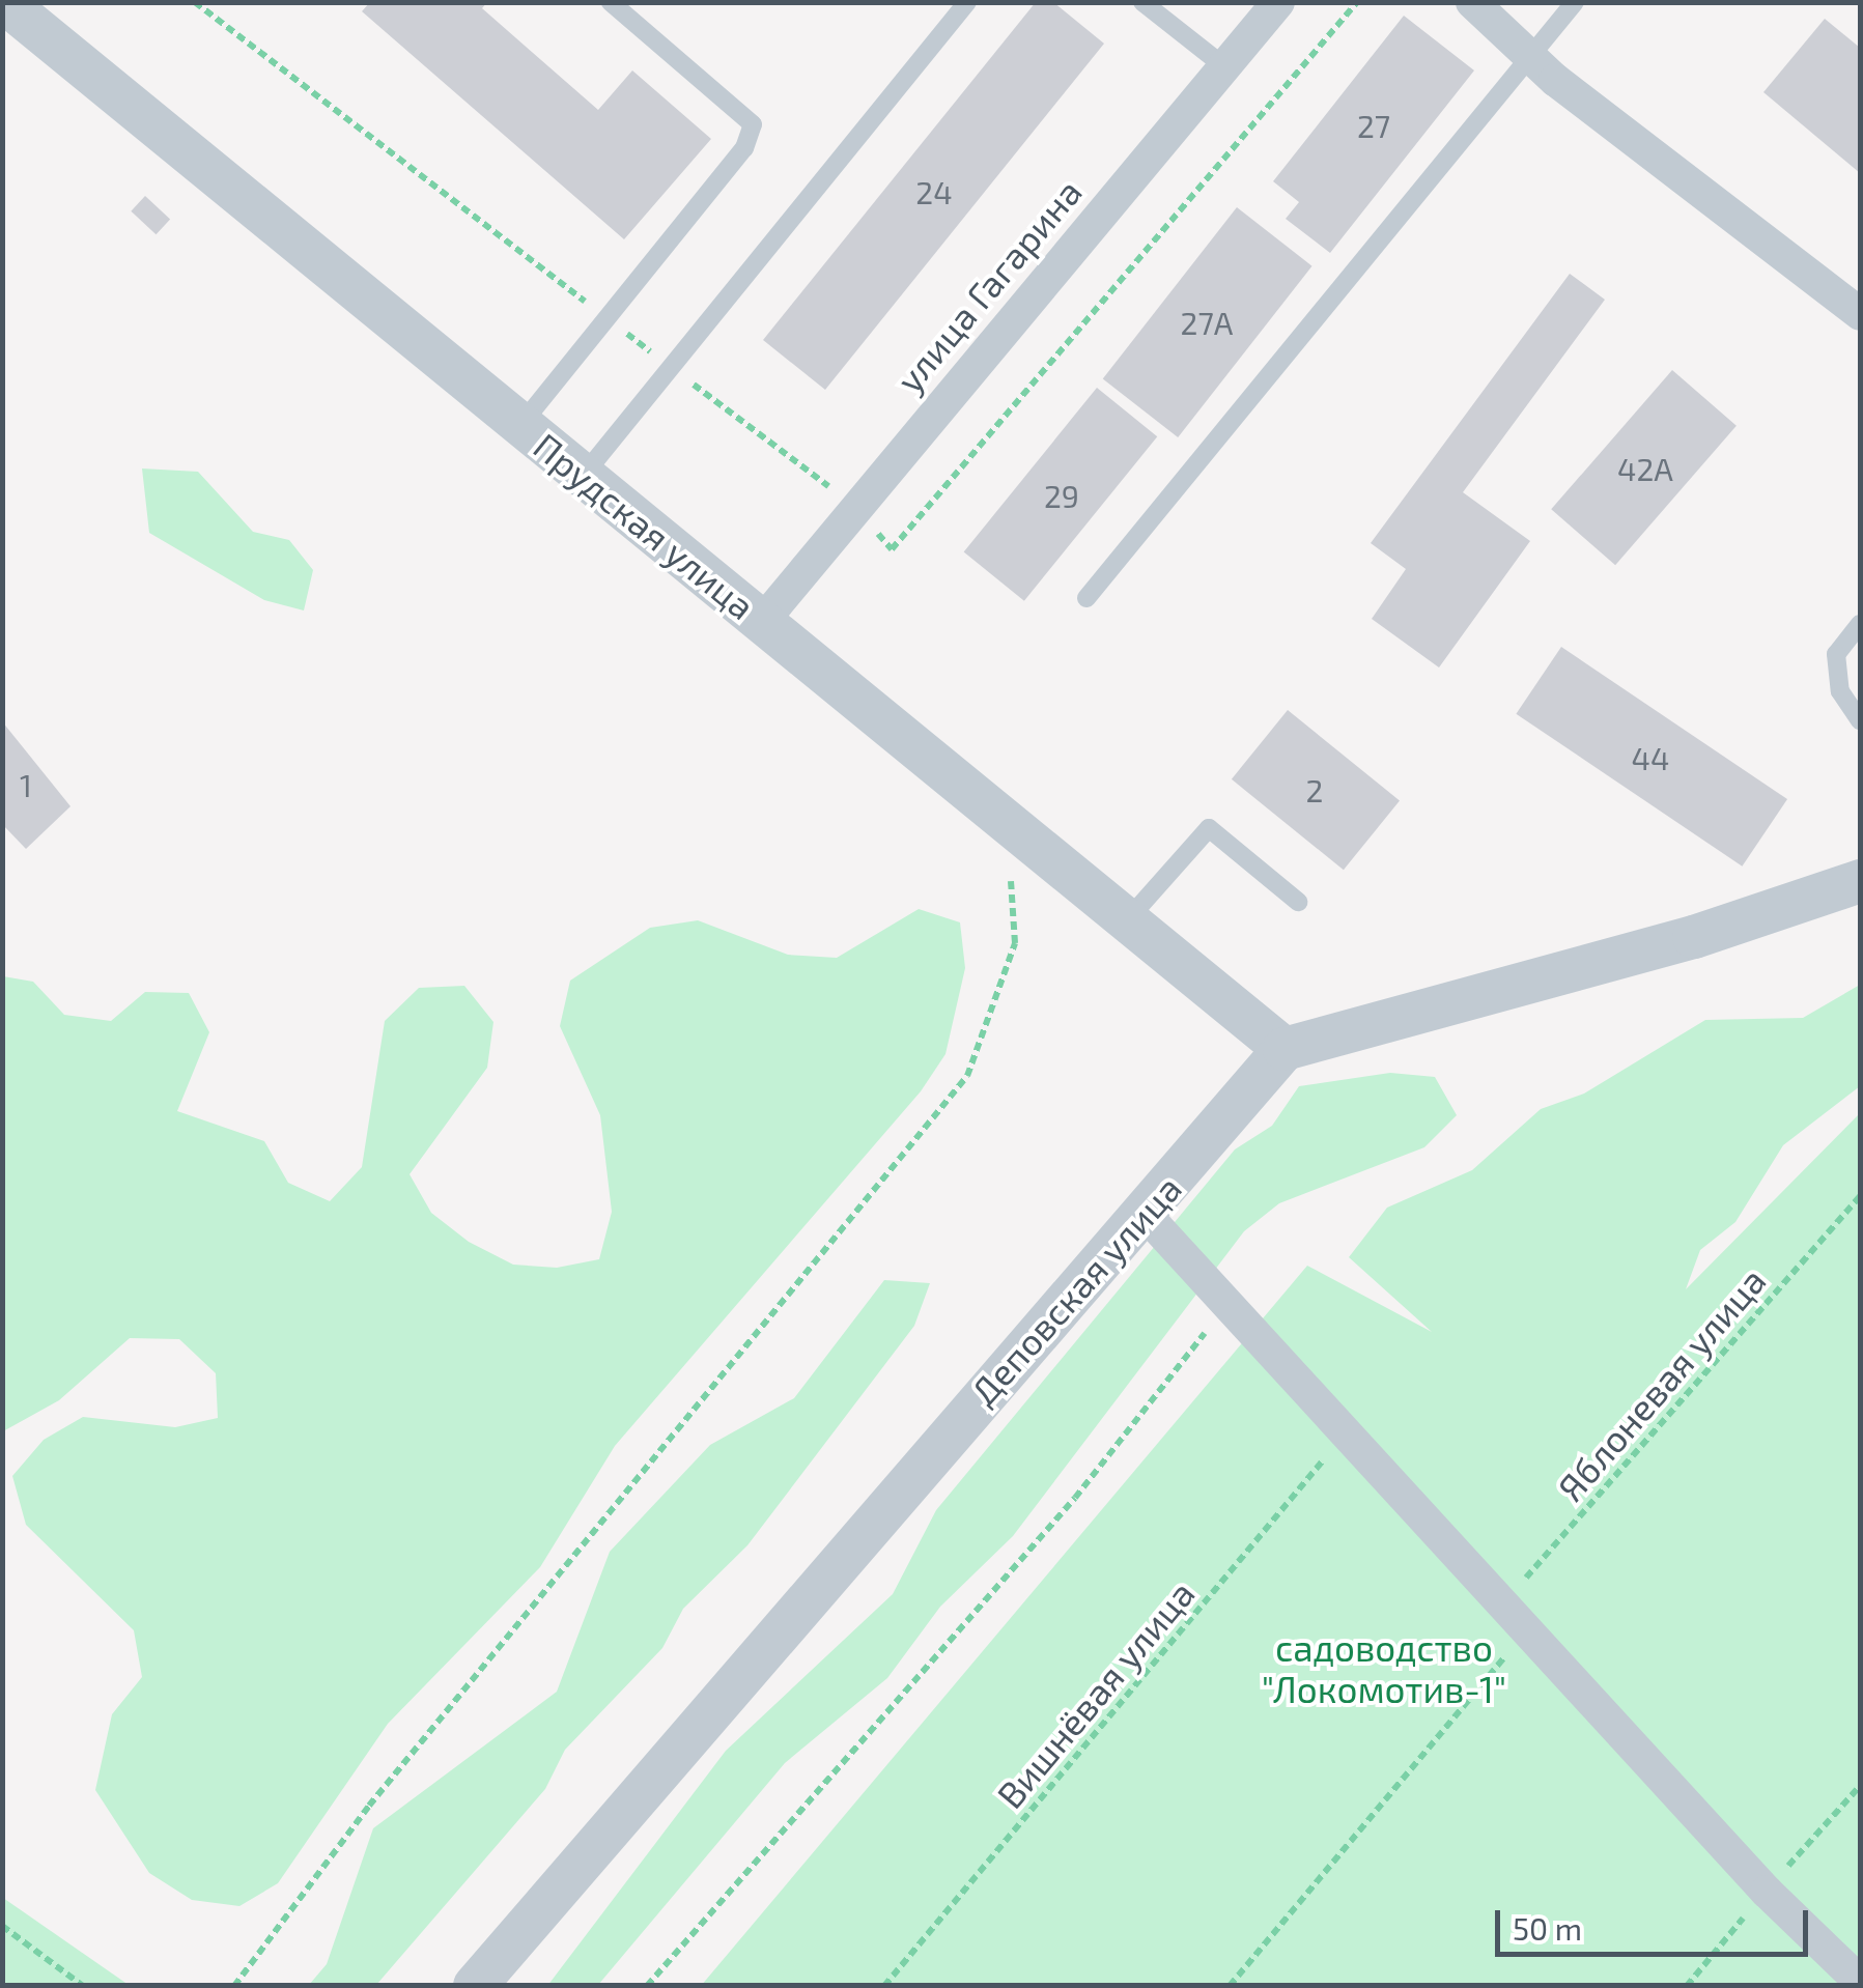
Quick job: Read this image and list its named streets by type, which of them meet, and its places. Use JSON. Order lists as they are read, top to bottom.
{
  "streets": {
    "street": ["улица Гагарина", "Прудская улица", "Деповская улица"],
    "path": ["Яблоневая улица", "Вишнёвая улица"]
  },
  "crossings": [
    ["улица Гагарина", "Прудская улица"],
    ["Прудская улица", "Деповская улица"]
  ],
  "parks": ["садоводство \"Локомотив-1\""],
  "house_numbers": [
    "27",
    "24",
    "27А",
    "42А",
    "29",
    "44",
    "1",
    "2"
  ],
  "scale_bar": "50 m"
}
